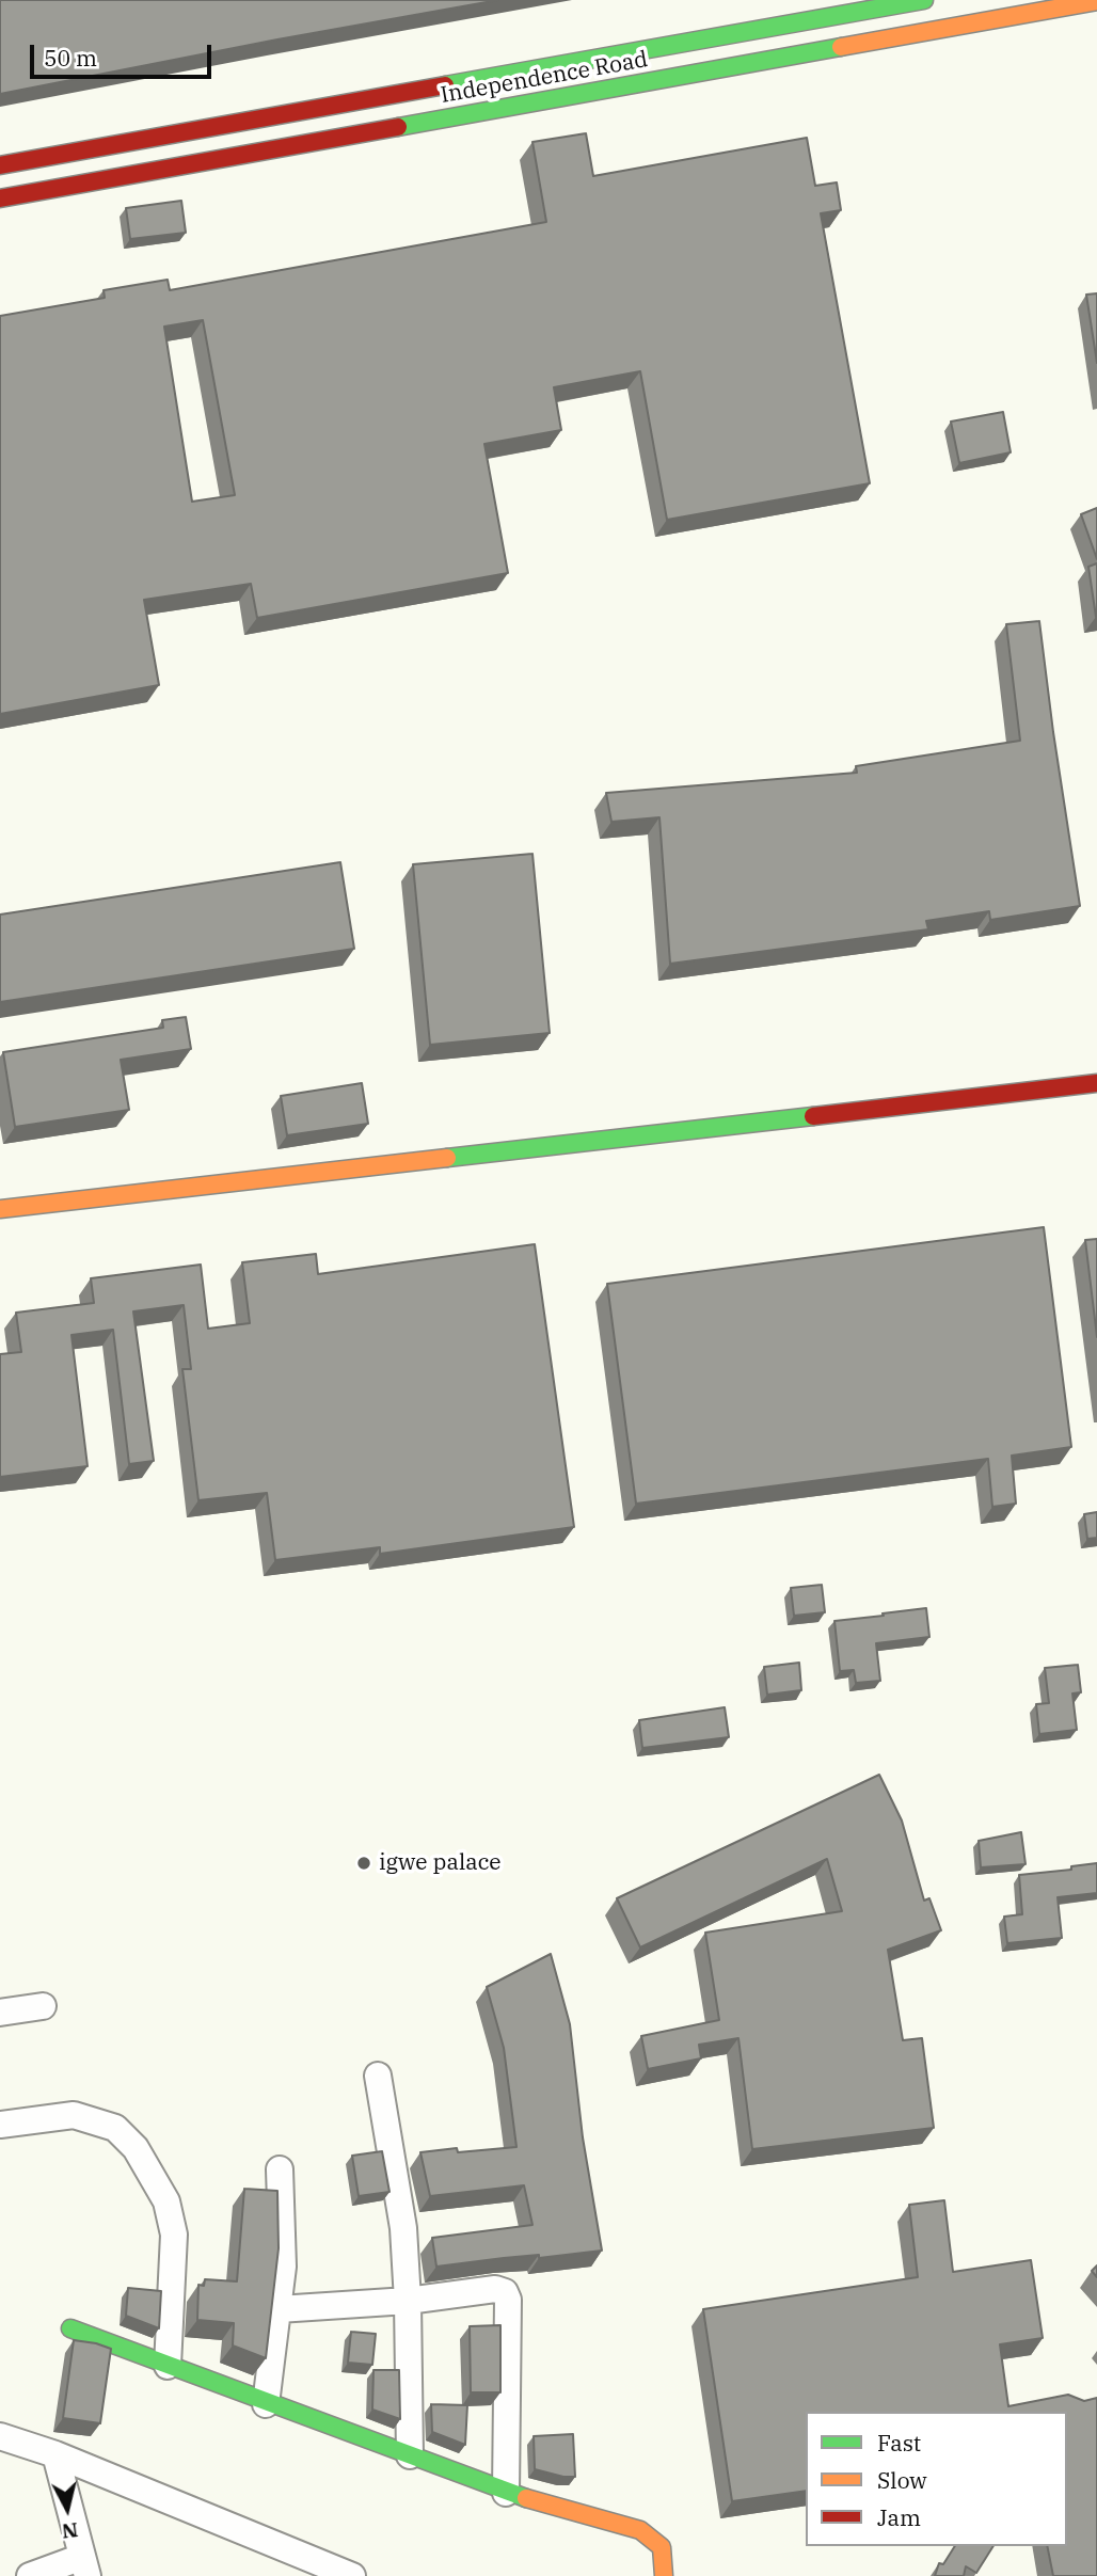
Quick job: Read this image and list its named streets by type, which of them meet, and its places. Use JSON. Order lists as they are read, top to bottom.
{
  "streets": {
    "main road": ["Independence Road"]
  },
  "places": ["igwe palace"],
  "legend": ["Fast", "Slow", "Jam"],
  "scale_bar": "50 m",
  "north": "bottom"
}
